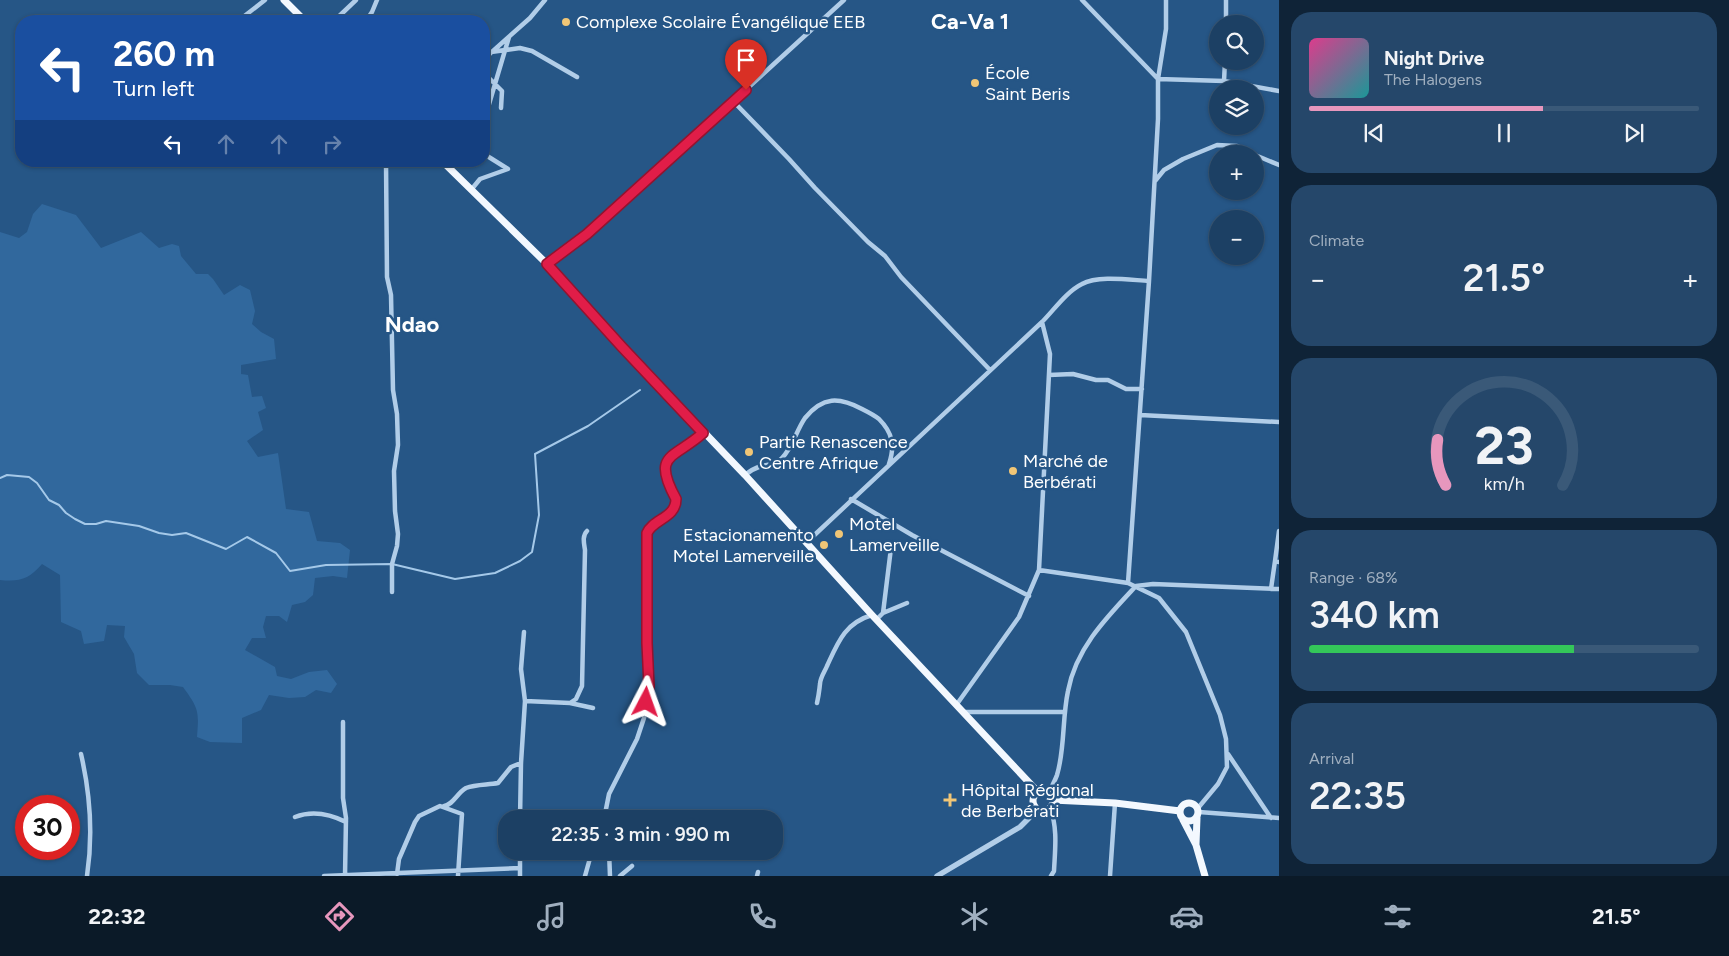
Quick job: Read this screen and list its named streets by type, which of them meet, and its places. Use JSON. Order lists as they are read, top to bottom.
{
  "districts": ["Ca-Va 1", "Ndao"],
  "places": {
    "other": [
      "Complexe Scolaire Évangélique EEB",
      "École Saint Beris",
      "Partie Renascence Centre Afrique",
      "Marché de Berbérati",
      "Motel Lamerveille",
      "Estacionamento Motel Lamerveille"
    ],
    "health": ["Hôpital Régional de Berbérati"]
  },
  "page": {
    "map_buttons": ["+", "−"],
    "turn": ["260 m", "Turn left"],
    "song": ["Night Drive", "The Halogens"],
    "tile": [
      "Climate",
      ["Range · 68%", "340 km"],
      ["Arrival", "22:35"]
    ],
    "heat": ["−", "21.5°", "+"],
    "limit": "30",
    "trip": "22:35 · 3 min · 990 m",
    "tabs": ["22:32", "21.5°"],
    "gauge": ["23", "km/h"]
  }
}
